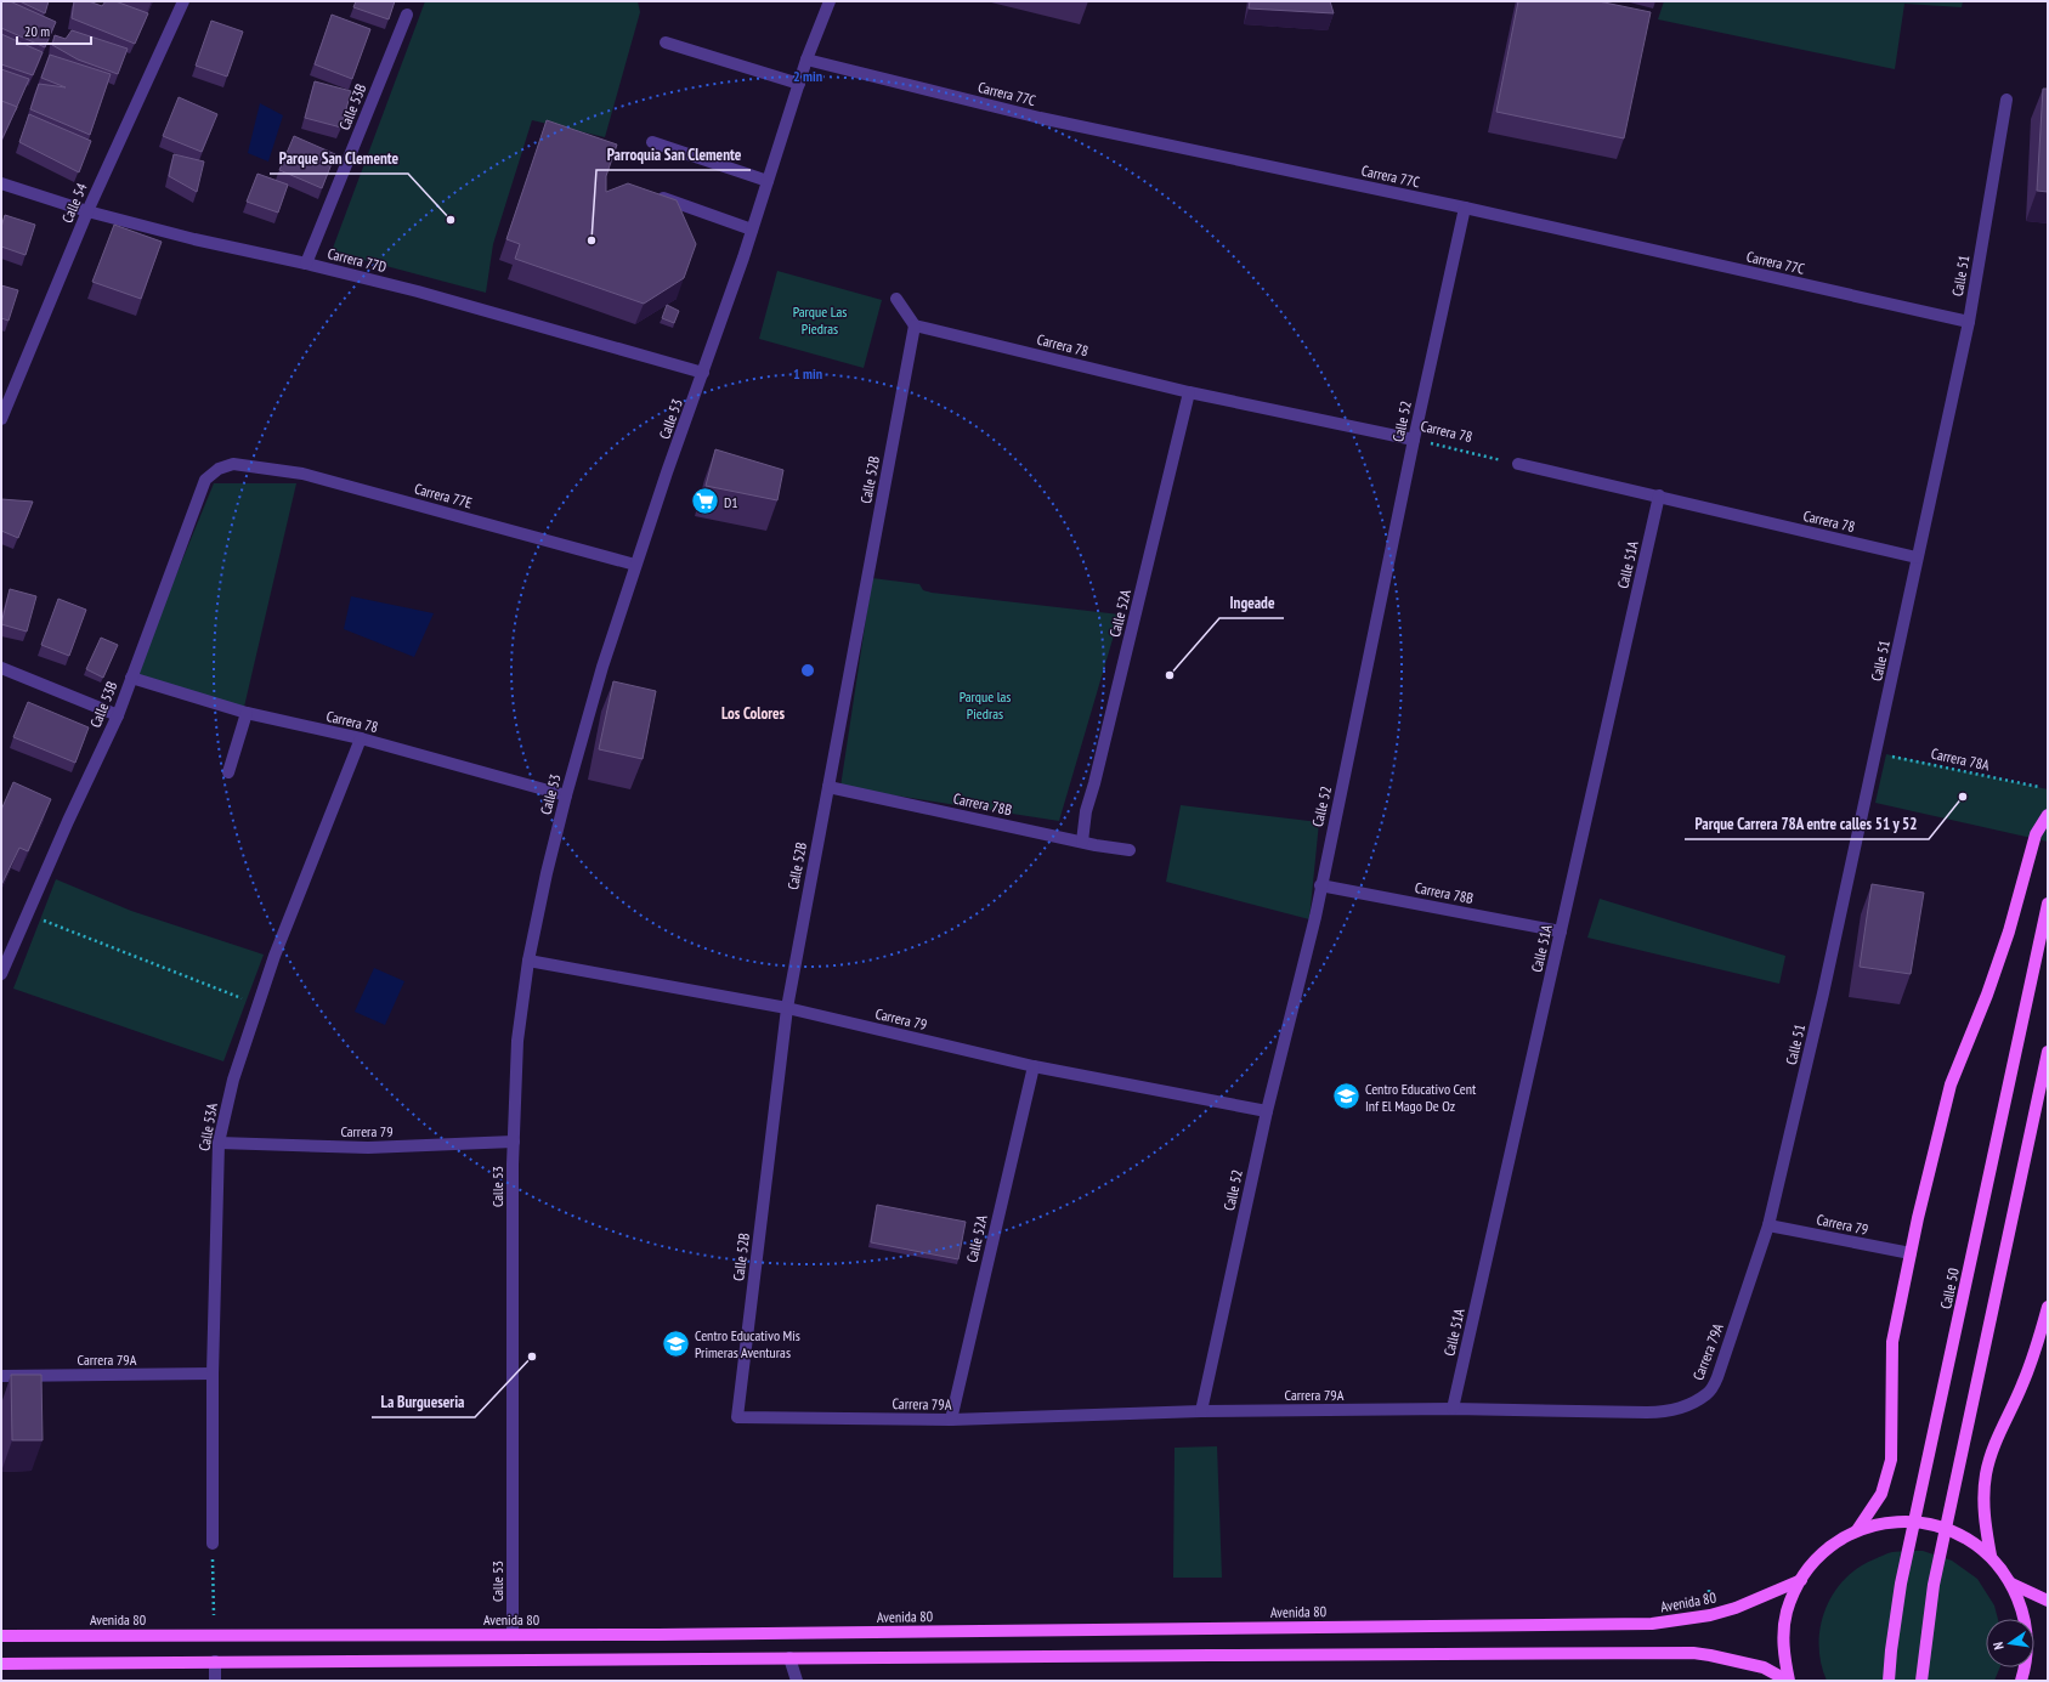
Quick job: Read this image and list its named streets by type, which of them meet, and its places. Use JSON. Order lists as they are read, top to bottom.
{
  "streets": {
    "main road": ["Calle 50", "Avenida 80"],
    "street": [
      "Carrera 77C",
      "Calle 53B",
      "Calle 54",
      "Carrera 77D",
      "Calle 51",
      "Carrera 78",
      "Calle 53",
      "Calle 52",
      "Calle 52B",
      "Carrera 77E",
      "Calle 51A",
      "Calle 52A",
      "Carrera 78B",
      "Carrera 79",
      "Calle 53A",
      "Carrera 79A"
    ],
    "path": ["Carrera 78A"]
  },
  "crossings": [
    ["Carrera 77C", "Calle 51"],
    ["Carrera 77C", "Calle 53"],
    ["Carrera 77C", "Calle 52"],
    ["Calle 53B", "Carrera 77D"],
    ["Calle 53B", "Carrera 78"],
    ["Calle 53B", "Carrera 77E"],
    ["Calle 54", "Carrera 77D"],
    ["Carrera 77D", "Calle 53"],
    ["Calle 51", "Carrera 78"],
    ["Calle 51", "Carrera 78A"],
    ["Calle 51", "Carrera 79"],
    ["Calle 51", "Carrera 79A"],
    ["Carrera 78", "Calle 53"],
    ["Carrera 78", "Calle 52"],
    ["Carrera 78", "Calle 52B"],
    ["Carrera 78", "Calle 51A"],
    ["Carrera 78", "Calle 52A"],
    ["Carrera 78", "Calle 53A"],
    ["Calle 53", "Carrera 77E"],
    ["Calle 53", "Carrera 79"],
    ["Calle 53", "Avenida 80"],
    ["Calle 52", "Carrera 78B"],
    ["Calle 52", "Carrera 79"],
    ["Calle 52", "Carrera 79A"],
    ["Calle 52B", "Carrera 78B"],
    ["Calle 52B", "Carrera 79"],
    ["Calle 52B", "Carrera 79A"],
    ["Calle 51A", "Carrera 78B"],
    ["Calle 51A", "Carrera 79A"],
    ["Calle 52A", "Carrera 78B"],
    ["Calle 52A", "Carrera 79"],
    ["Calle 52A", "Carrera 79A"],
    ["Carrera 79", "Calle 53A"],
    ["Carrera 79", "Carrera 79A"],
    ["Calle 53A", "Carrera 79A"]
  ],
  "districts": ["Los Colores"],
  "parks": ["Parque Las Piedras", "Parque las Piedras"],
  "places": {
    "other": [
      "Parque San Clemente",
      "Parroquia San Clemente",
      "Ingeade",
      "Parque Carrera 78A entre calles 51 y 52",
      "La Burgueseria"
    ],
    "supermarket": ["D1"],
    "school or university": ["Centro Educativo Cent Inf El Mago De Oz", "Centro Educativo Mis Primeras Aventuras"]
  },
  "scale_bar": "20 m",
  "north": "left",
  "rings": ["2 min", "1 min"]
}
